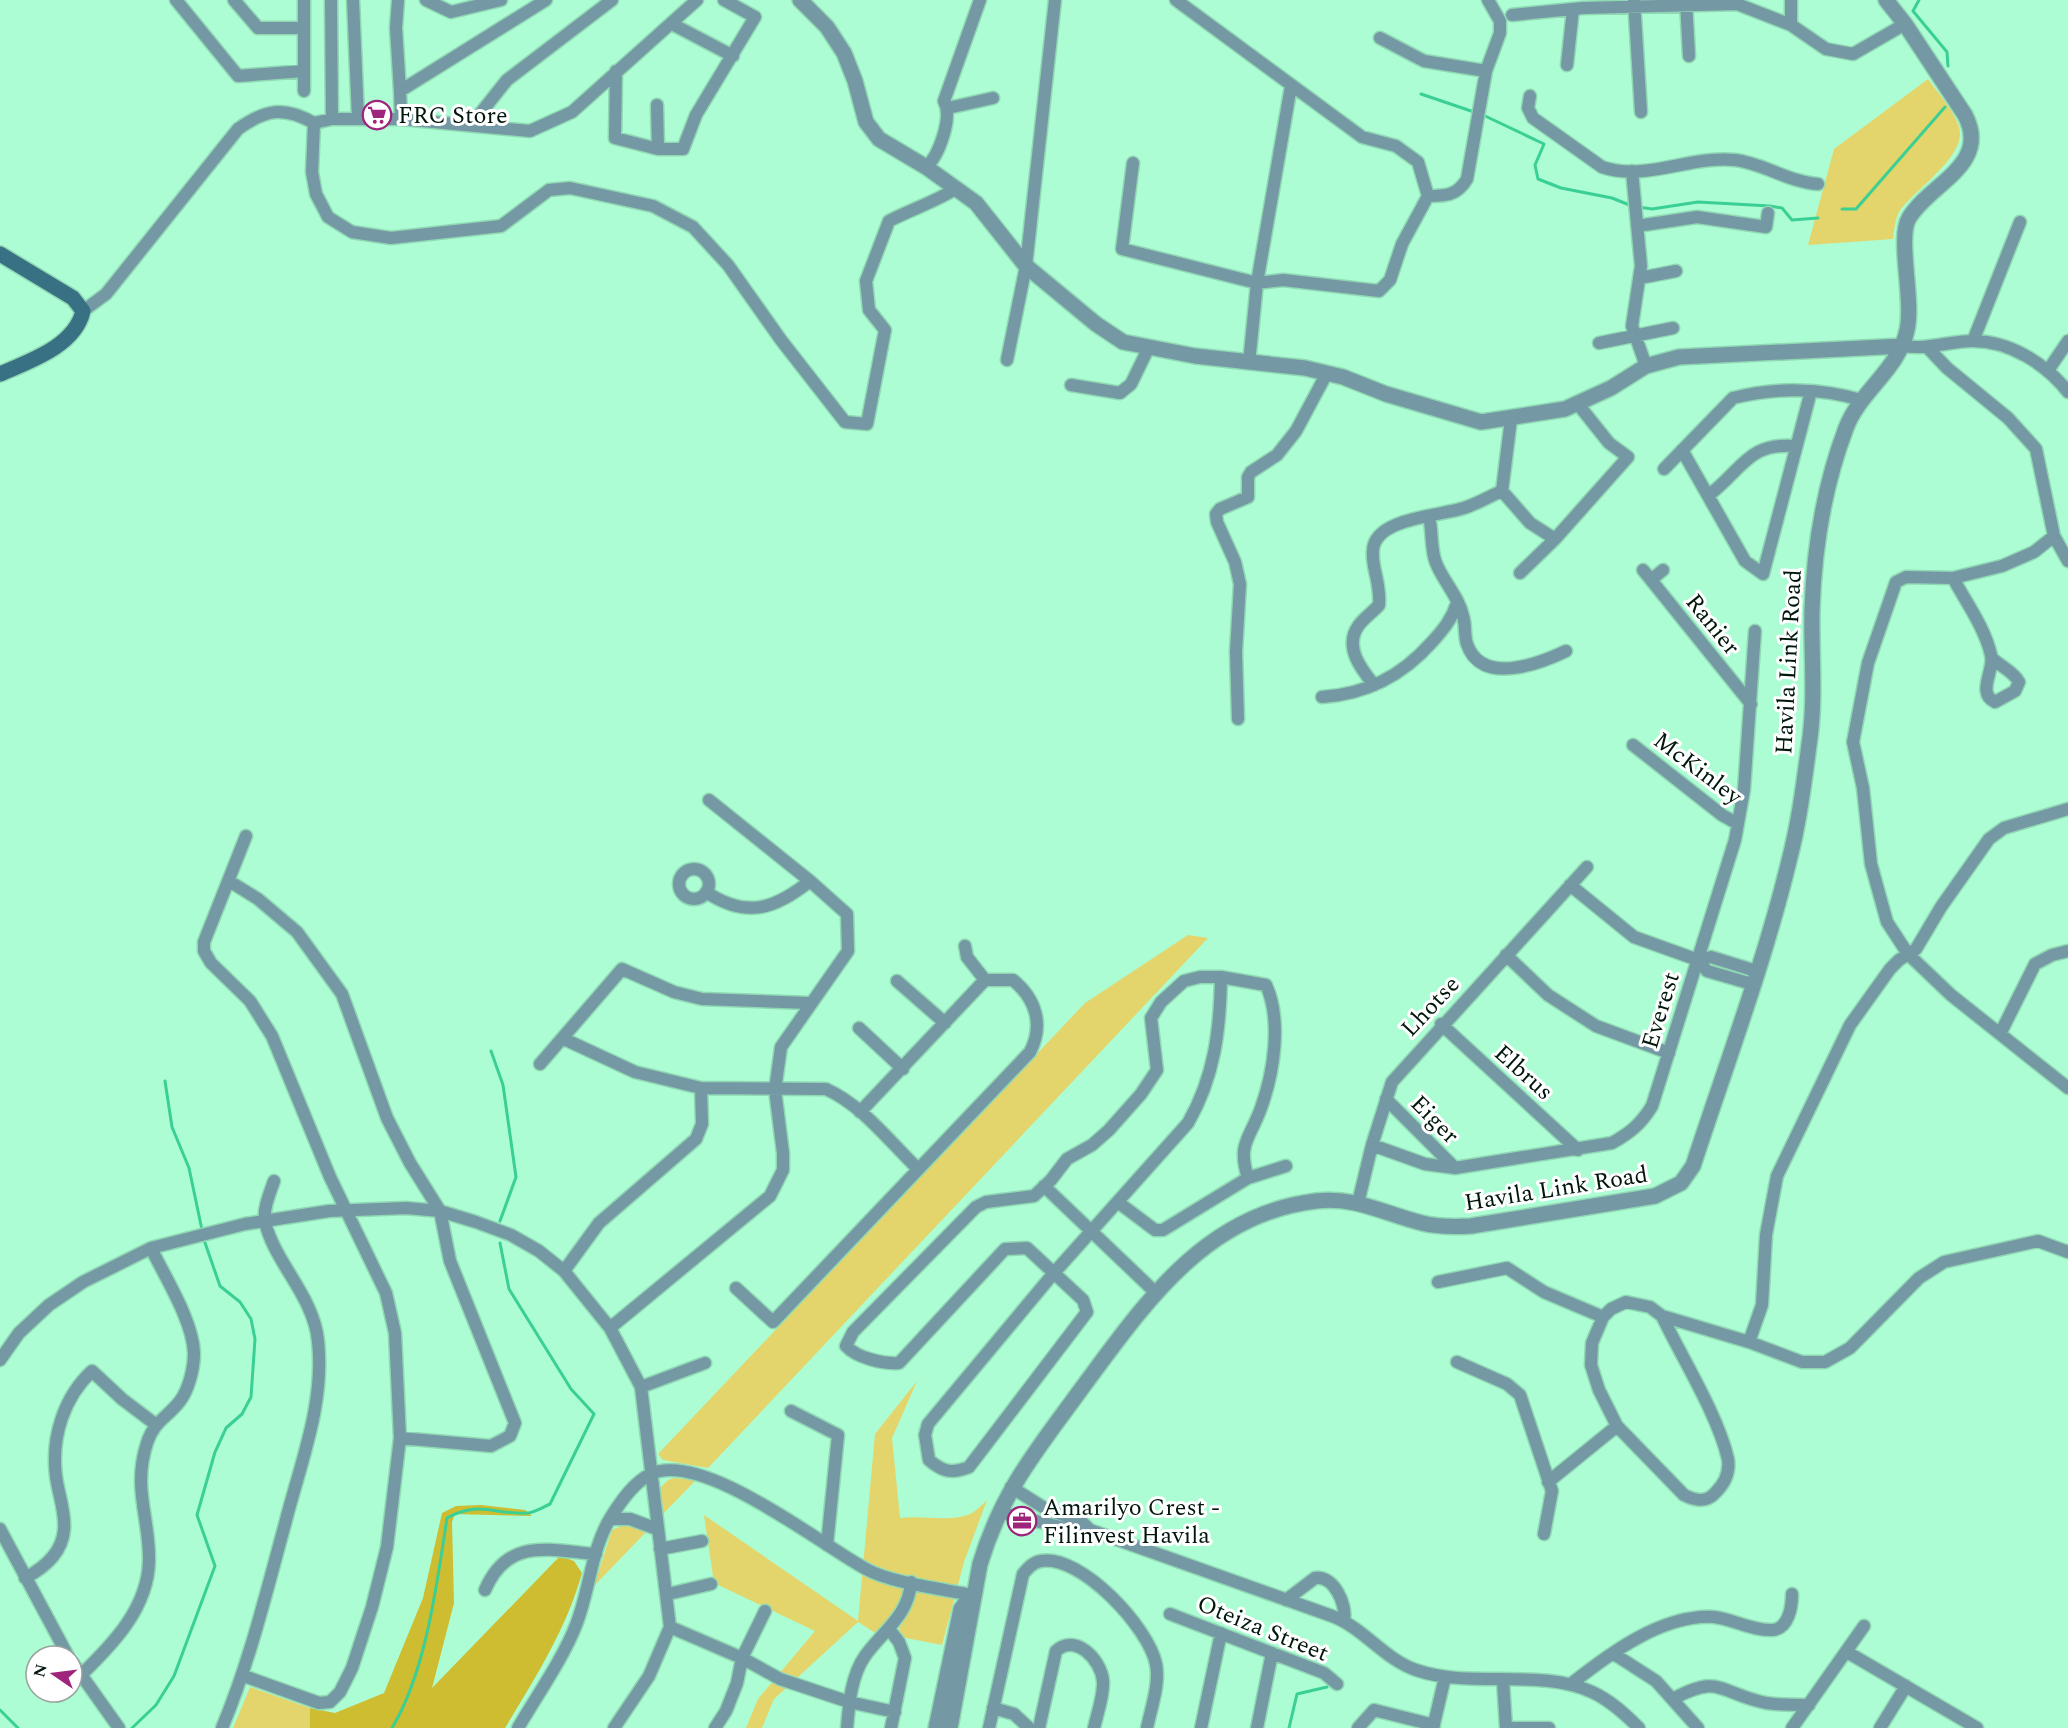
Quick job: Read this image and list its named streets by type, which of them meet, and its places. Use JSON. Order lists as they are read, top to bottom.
{
  "streets": {
    "street": [
      "Ranier",
      "Havila Link Road",
      "McKinley",
      "Lhotse",
      "Everest",
      "Elbrus",
      "Eiger",
      "Oteiza Street"
    ]
  },
  "crossings": [
    ["Ranier", "Everest"],
    ["Havila Link Road", "Lhotse"],
    ["McKinley", "Everest"],
    ["Lhotse", "Everest"],
    ["Lhotse", "Elbrus"],
    ["Lhotse", "Eiger"],
    ["Everest", "Elbrus"],
    ["Everest", "Eiger"]
  ],
  "places": {
    "supermarket": ["FRC Store"],
    "office": ["Amarilyo Crest - Filinvest Havila"]
  },
  "north": "left"
}
